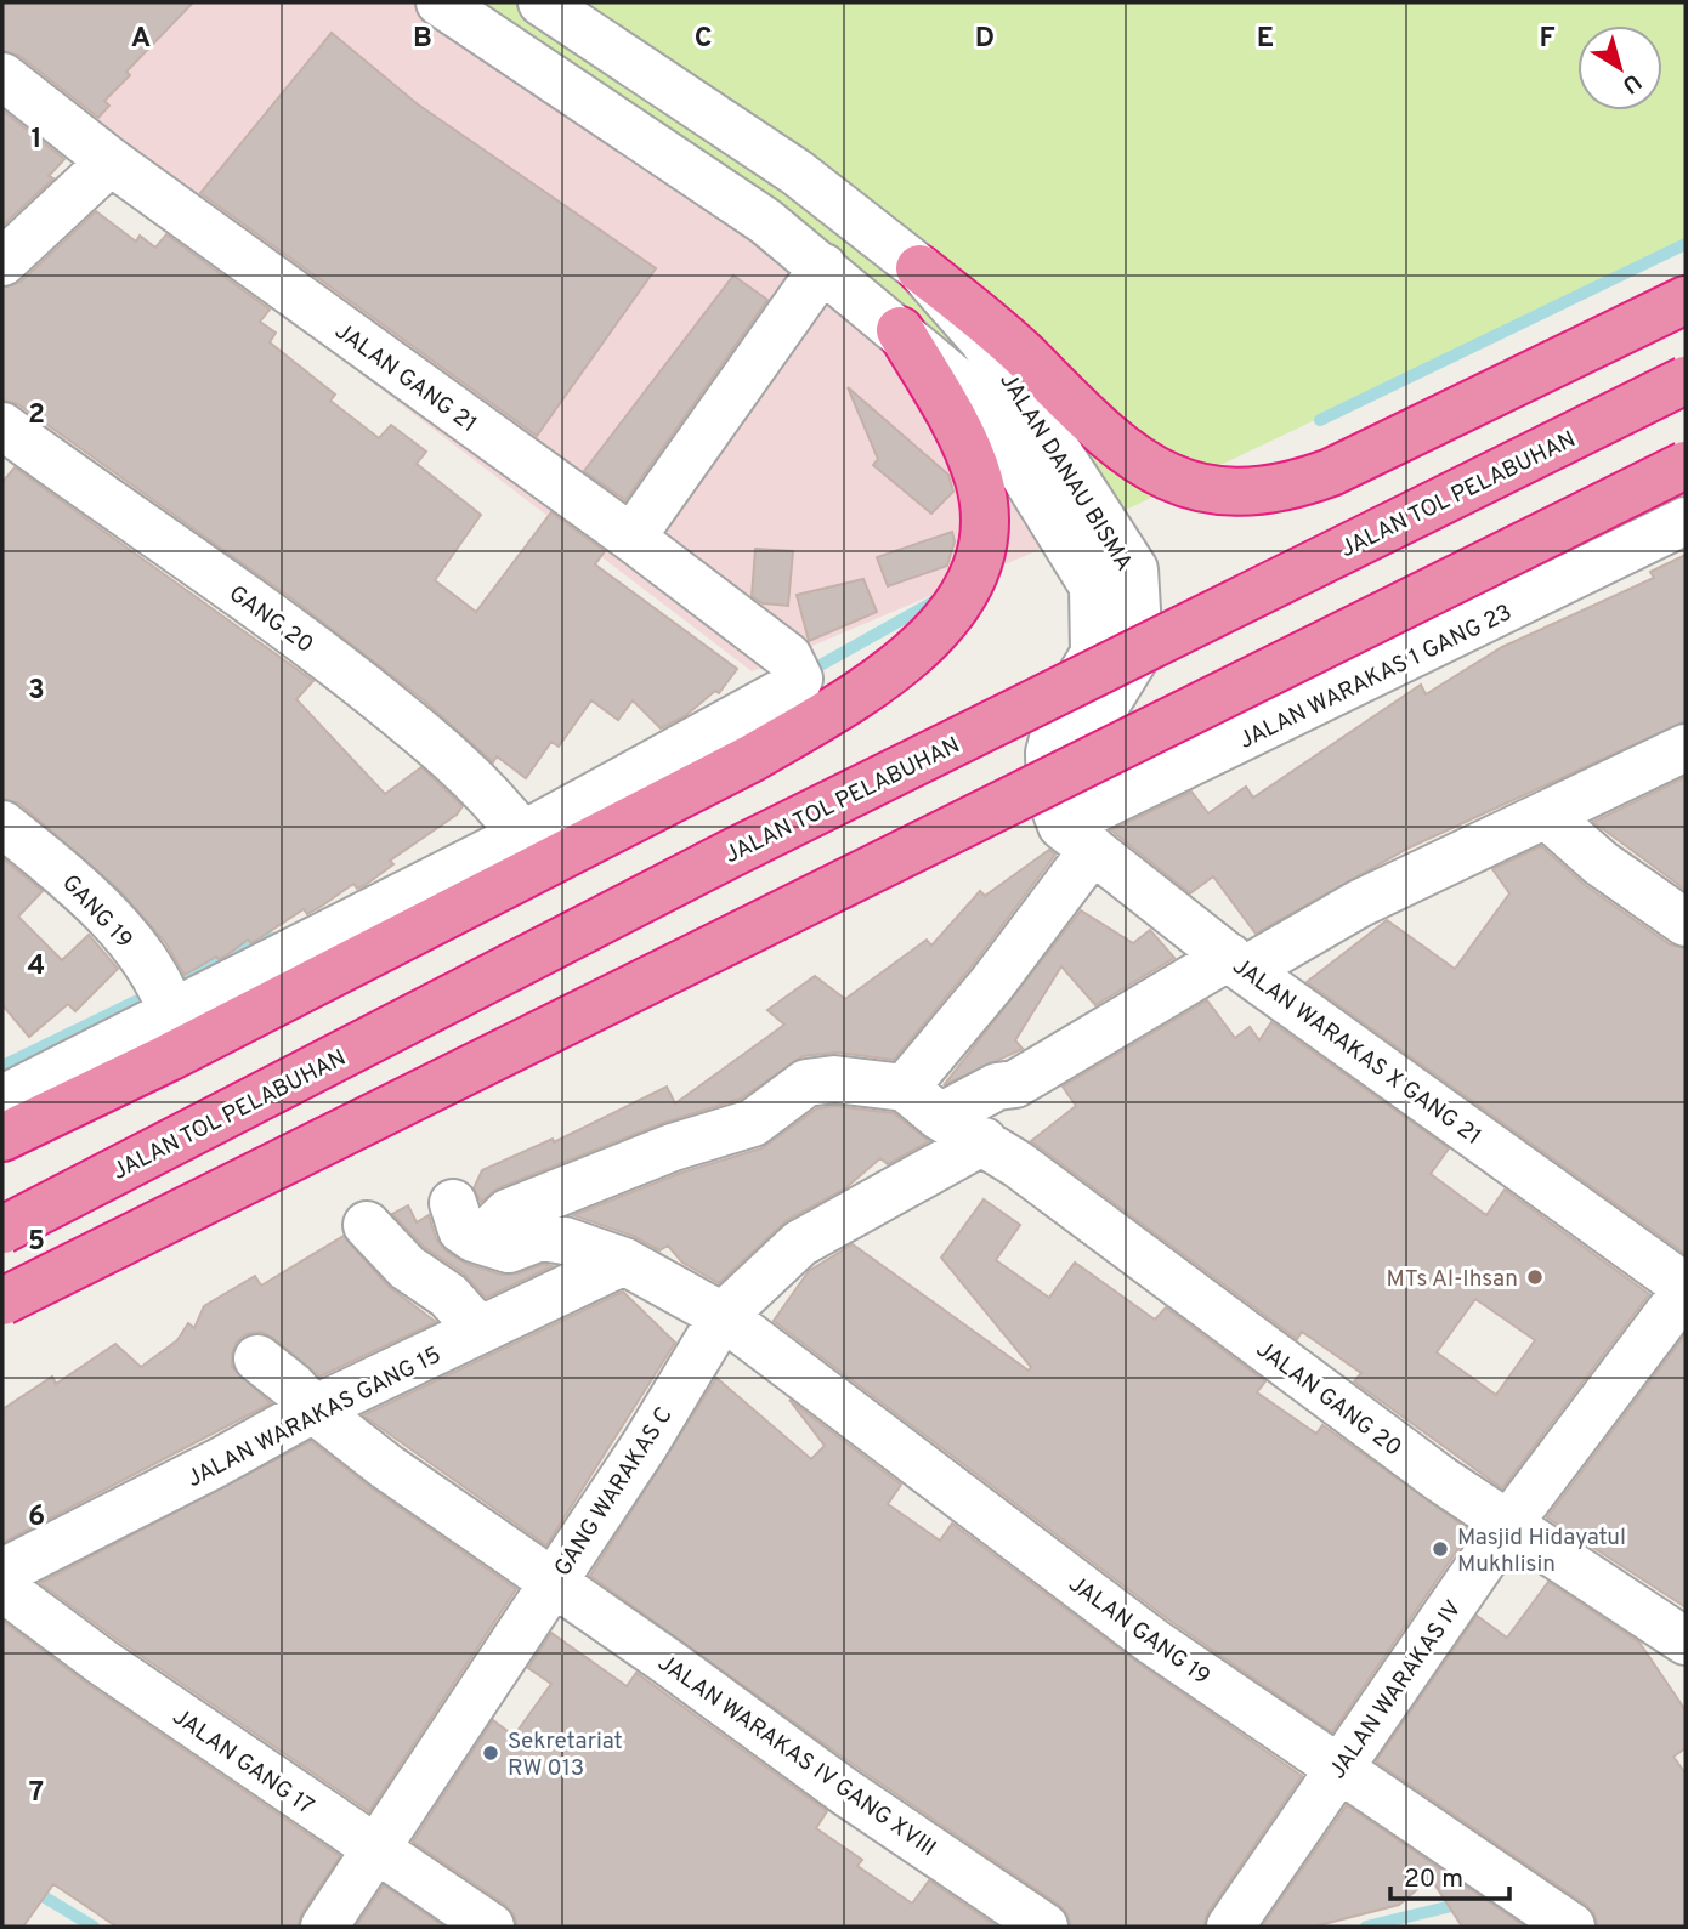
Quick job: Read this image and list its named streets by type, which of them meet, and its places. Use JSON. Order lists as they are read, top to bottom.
{
  "streets": {
    "highway": ["JALAN TOL PELABUHAN"],
    "street": [
      "JALAN GANG 21",
      "JALAN DANAU BISMA",
      "GANG 20",
      "JALAN WARAKAS 1 GANG 23",
      "GANG 19",
      "JALAN WARAKAS X GANG 21",
      "JALAN GANG 20",
      "JALAN WARAKAS GANG 15",
      "GANG WARAKAS C",
      "JALAN GANG 19",
      "JALAN WARAKAS IV",
      "JALAN WARAKAS IV GANG XVIII",
      "JALAN GANG 17"
    ]
  },
  "crossings": [
    ["JALAN GANG 21", "GANG 20"],
    ["JALAN DANAU BISMA", "JALAN WARAKAS 1 GANG 23"],
    ["JALAN DANAU BISMA", "JALAN WARAKAS X GANG 21"],
    ["JALAN WARAKAS 1 GANG 23", "JALAN WARAKAS X GANG 21"],
    ["JALAN WARAKAS X GANG 21", "JALAN WARAKAS IV"],
    ["JALAN GANG 20", "GANG WARAKAS C"],
    ["JALAN GANG 20", "JALAN WARAKAS IV"],
    ["JALAN WARAKAS GANG 15", "JALAN GANG 19"],
    ["JALAN WARAKAS GANG 15", "JALAN WARAKAS IV GANG XVIII"],
    ["GANG WARAKAS C", "JALAN GANG 19"],
    ["GANG WARAKAS C", "JALAN WARAKAS IV GANG XVIII"],
    ["GANG WARAKAS C", "JALAN GANG 17"],
    ["JALAN GANG 19", "JALAN WARAKAS IV"]
  ],
  "places": ["MTs Al-Ihsan", "Masjid Hidayatul Mukhlisin", "Sekretariat RW 013"],
  "scale_bar": "20 m",
  "north": "bottom right",
  "grid": {
    "columns": [
      "A",
      "B",
      "C",
      "D",
      "E",
      "F"
    ],
    "rows": [
      "1",
      "2",
      "3",
      "4",
      "5",
      "6",
      "7"
    ]
  }
}
